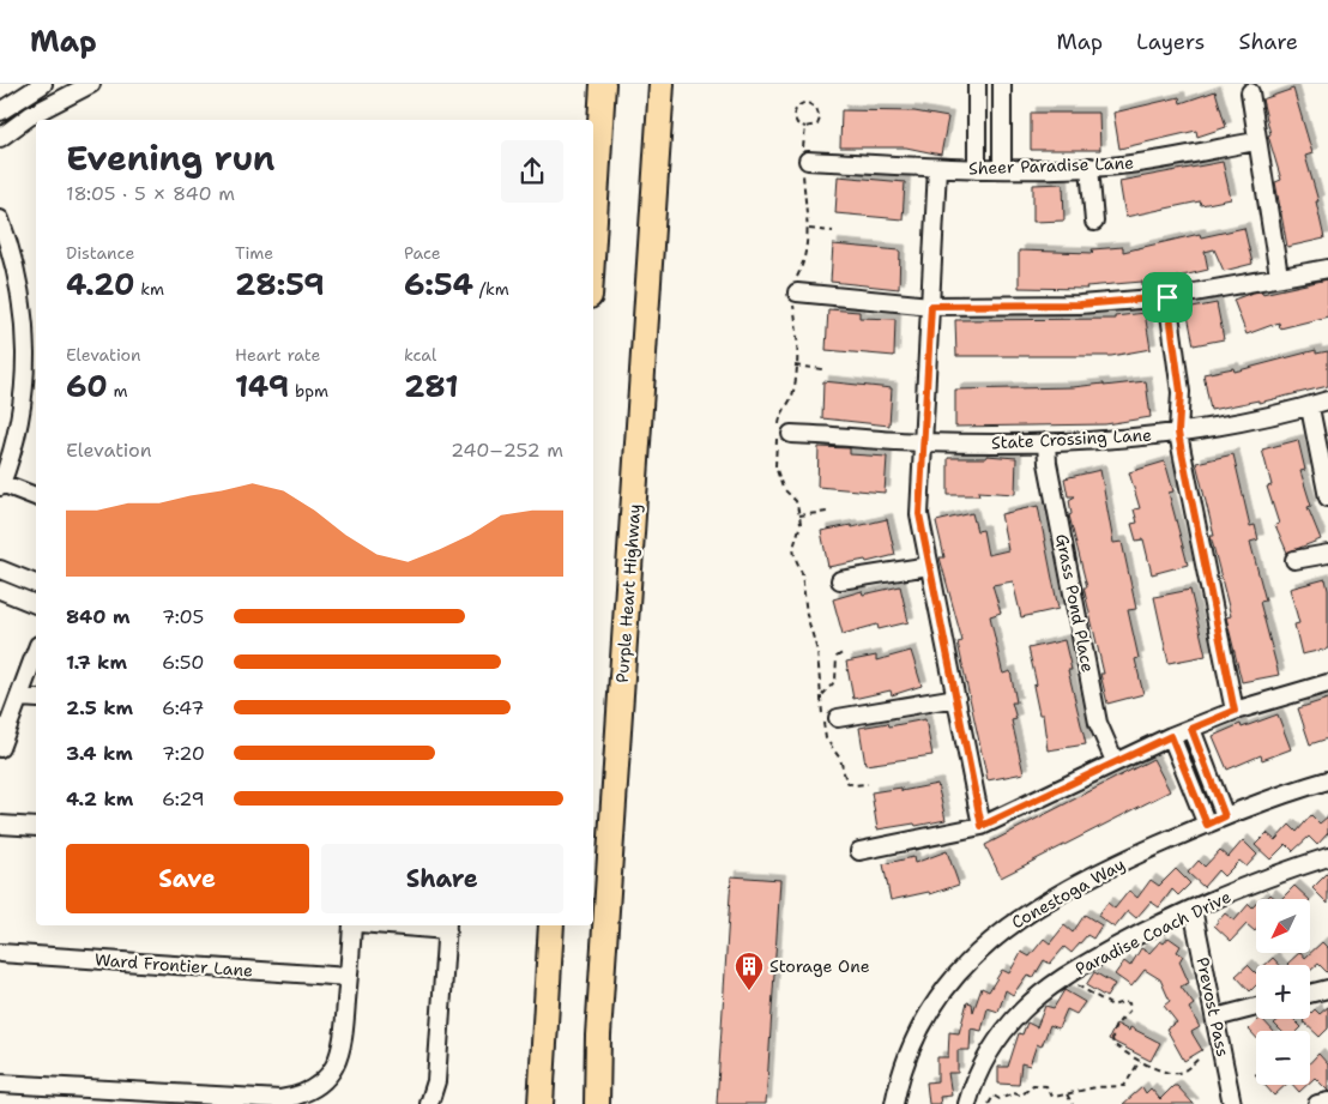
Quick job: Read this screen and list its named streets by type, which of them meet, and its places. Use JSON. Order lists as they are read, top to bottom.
{
  "streets": {
    "highway": ["Purple Heart Highway"],
    "street": [
      "Sheer Paradise Lane",
      "State Crossing Lane",
      "Grass Pond Place",
      "Conestoga Way",
      "Paradise Coach Drive",
      "Ward Frontier Lane",
      "Prevost Pass"
    ]
  },
  "crossings": [
    ["State Crossing Lane", "Grass Pond Place"],
    ["Paradise Coach Drive", "Prevost Pass"]
  ],
  "places": {
    "building": ["Storage One"]
  },
  "north": "bottom left",
  "page": {
    "header": "Map",
    "nav": ["Map", "Layers", "Share"],
    "heading": ["Evening run", "18:05 · 5 × 840 m"],
    "stats": [
      ["Distance", "4.20 km"],
      ["Time", "28:59"],
      ["Pace", "6:54 /km"],
      ["Elevation", "60 m"],
      ["Heart rate", "149 bpm"],
      ["kcal", "281"]
    ],
    "chart": ["Elevation", "240–252 m"],
    "list": [
      {
        "name": "840 m",
        "note": "7:05"
      },
      {
        "name": "1.7 km",
        "note": "6:50"
      },
      {
        "name": "2.5 km",
        "note": "6:47"
      },
      {
        "name": "3.4 km",
        "note": "7:20"
      },
      {
        "name": "4.2 km",
        "note": "6:29"
      }
    ],
    "buttons": ["Save", "Share"],
    "map_buttons": ["+", "−"]
  }
}
